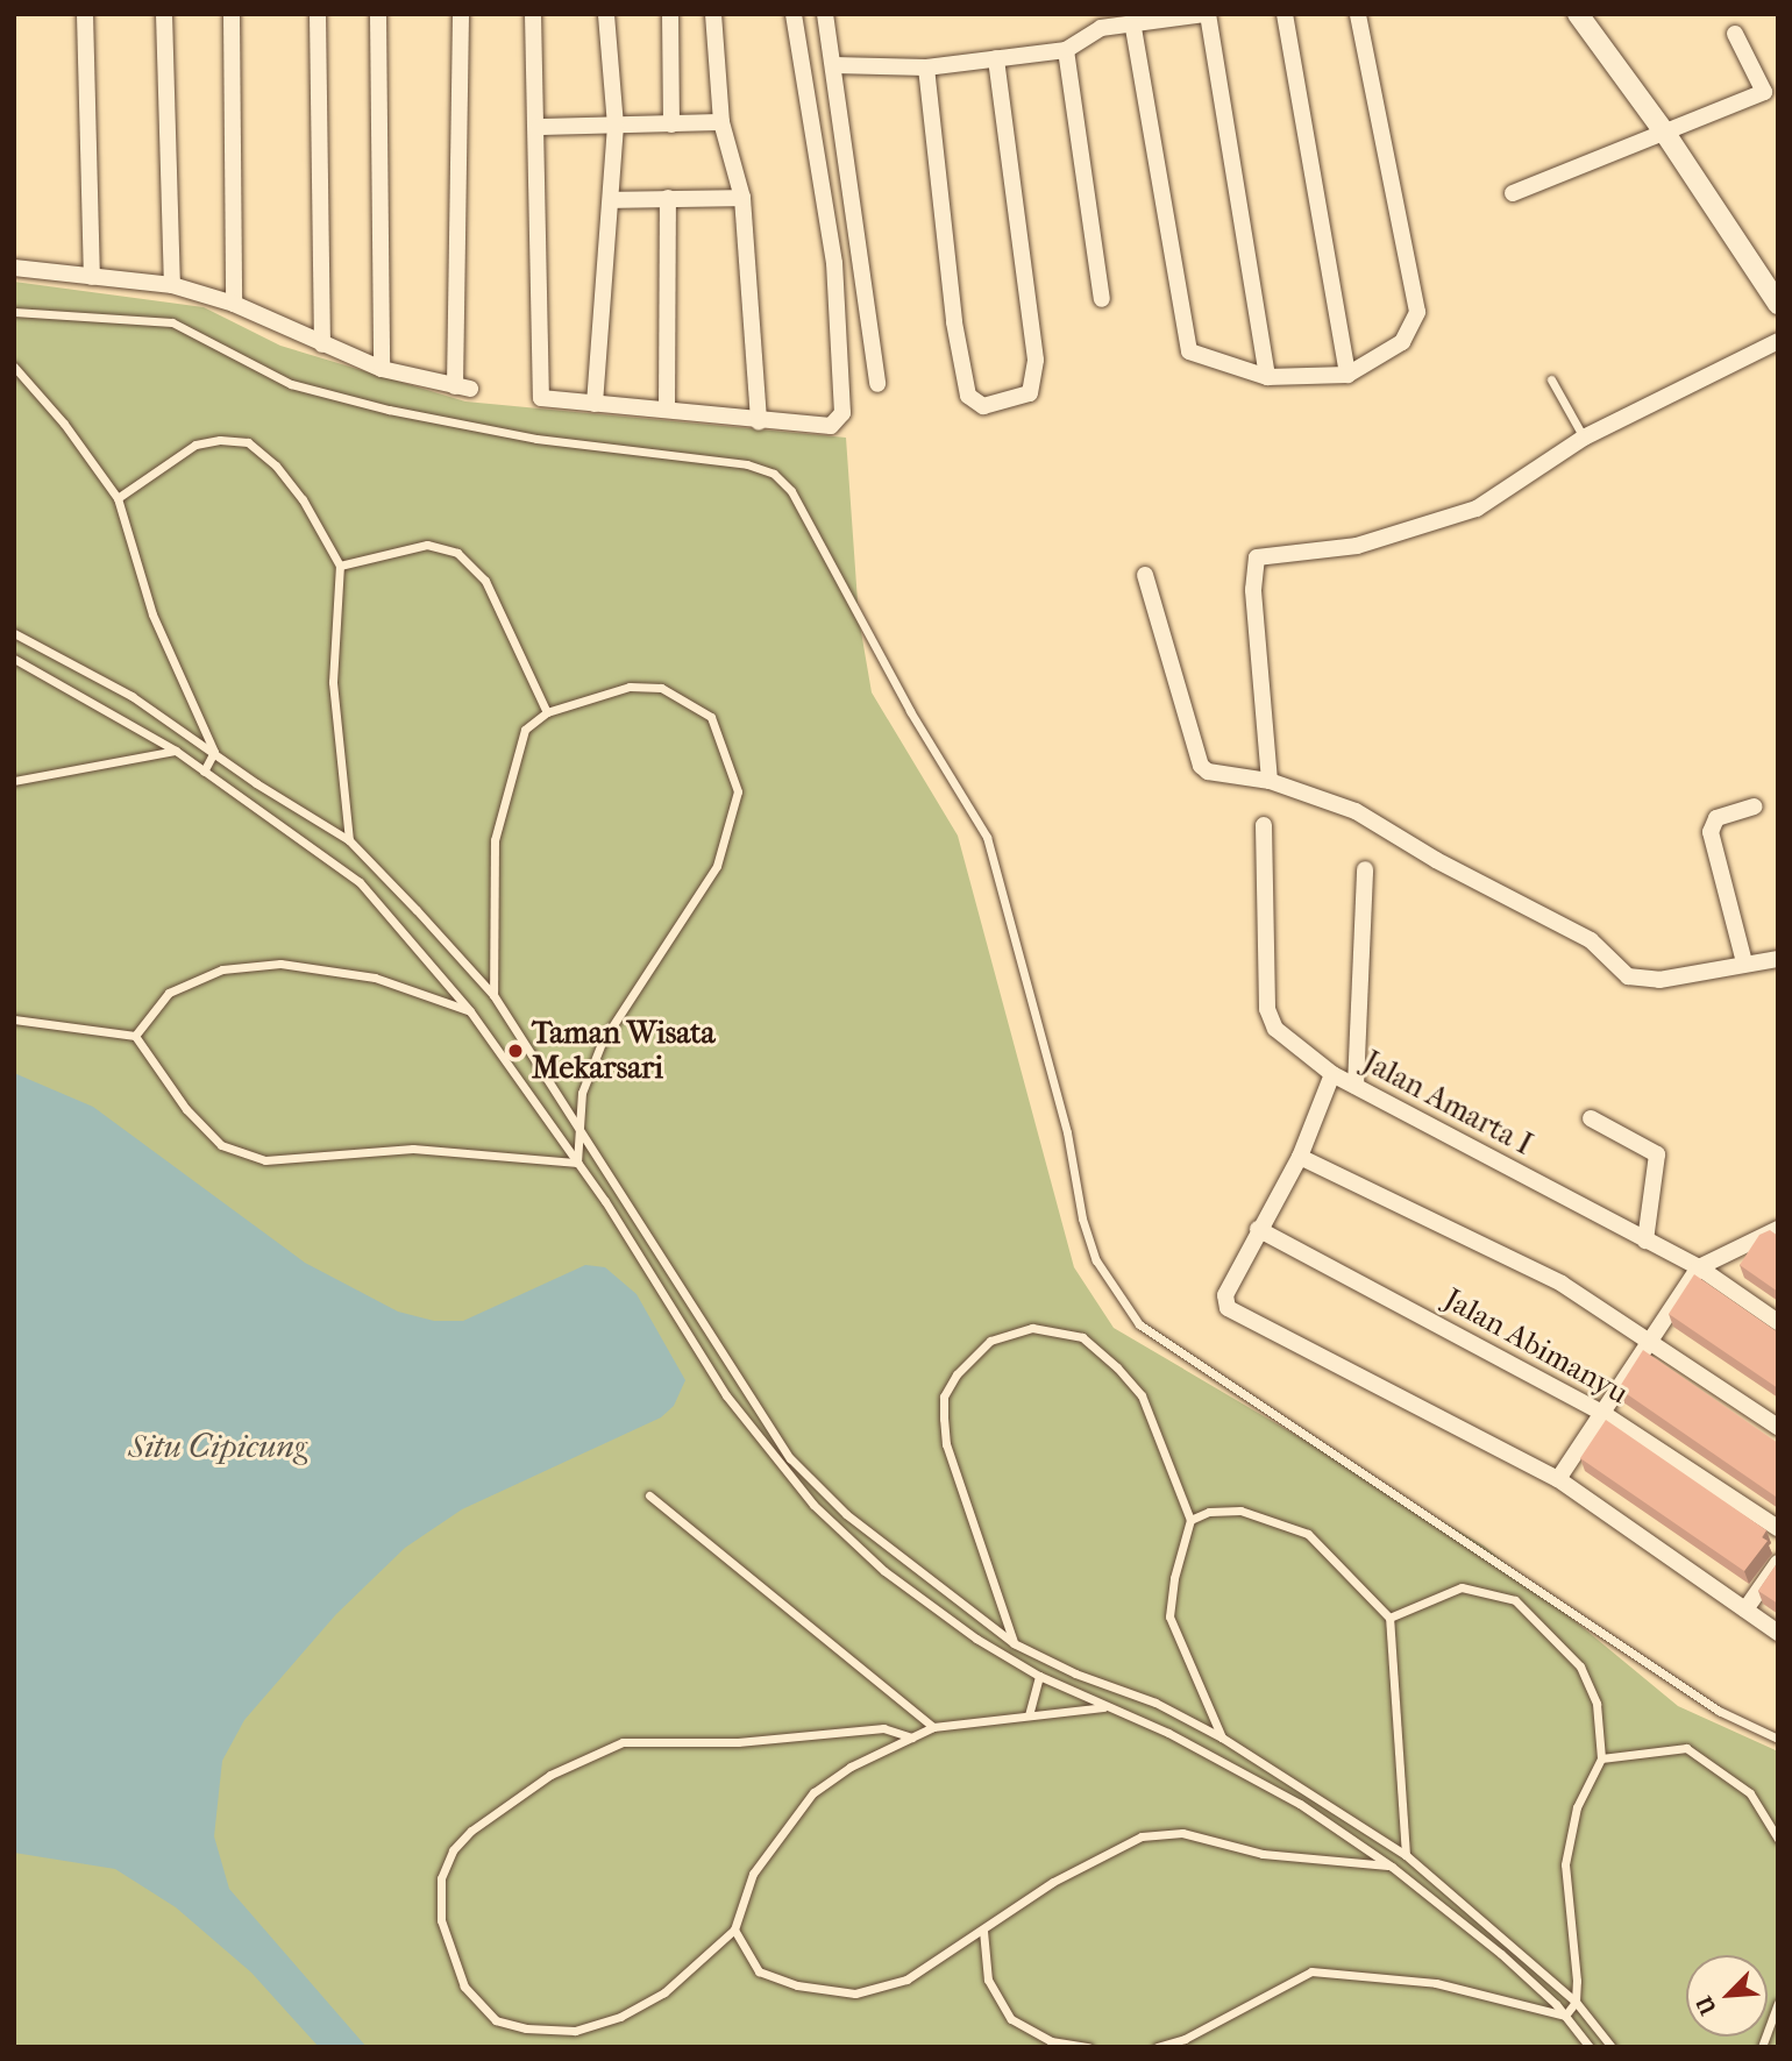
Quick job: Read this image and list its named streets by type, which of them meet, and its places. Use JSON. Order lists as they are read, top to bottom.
{
  "streets": {
    "street": ["Jalan Amarta I", "Jalan Abimanyu"]
  },
  "water": ["Situ Cipicung"],
  "places": ["Taman Wisata Mekarsari"],
  "north": "bottom left"
}
